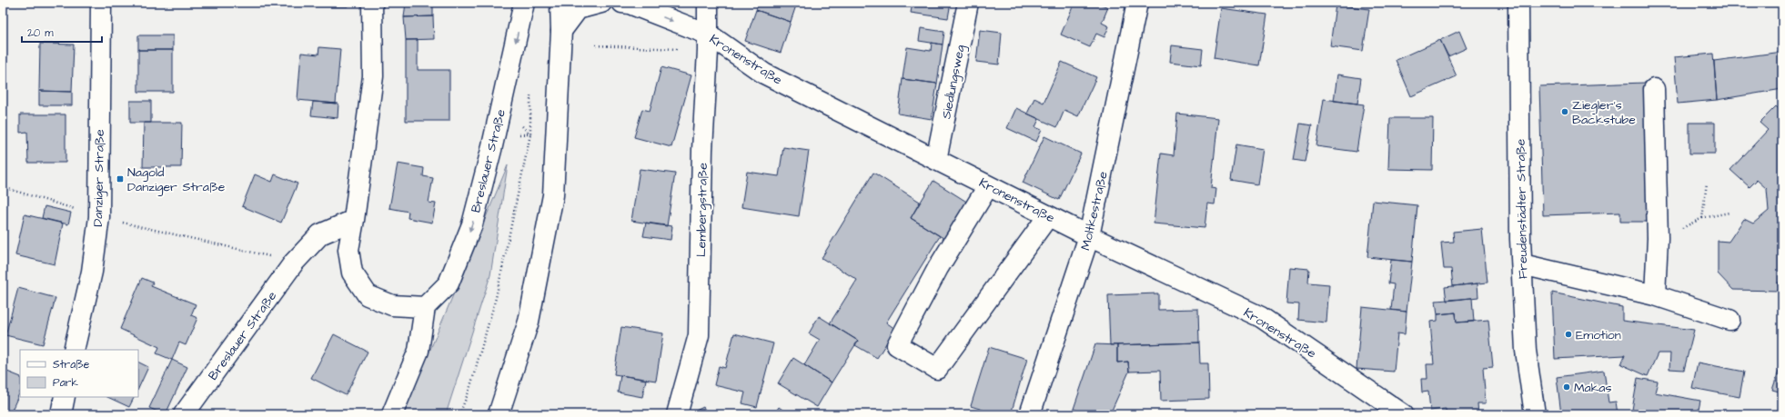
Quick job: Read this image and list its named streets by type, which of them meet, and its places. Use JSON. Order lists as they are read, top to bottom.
{
  "streets": {
    "street": [
      "Kronenstraße",
      "Siedlungsweg",
      "Breslauer Straße",
      "Danziger Straße",
      "Freudenstädter Straße",
      "Lembergstraße",
      "Moltkestraße"
    ]
  },
  "crossings": [
    ["Kronenstraße", "Siedlungsweg"],
    ["Kronenstraße", "Lembergstraße"],
    ["Kronenstraße", "Moltkestraße"]
  ],
  "places": {
    "other": ["Ziegler's Backstube", "Emotion", "Makas"],
    "transit": ["Nagold Danziger Straße"]
  },
  "legend": ["Straße", "Park"],
  "scale_bar": "20 m"
}
